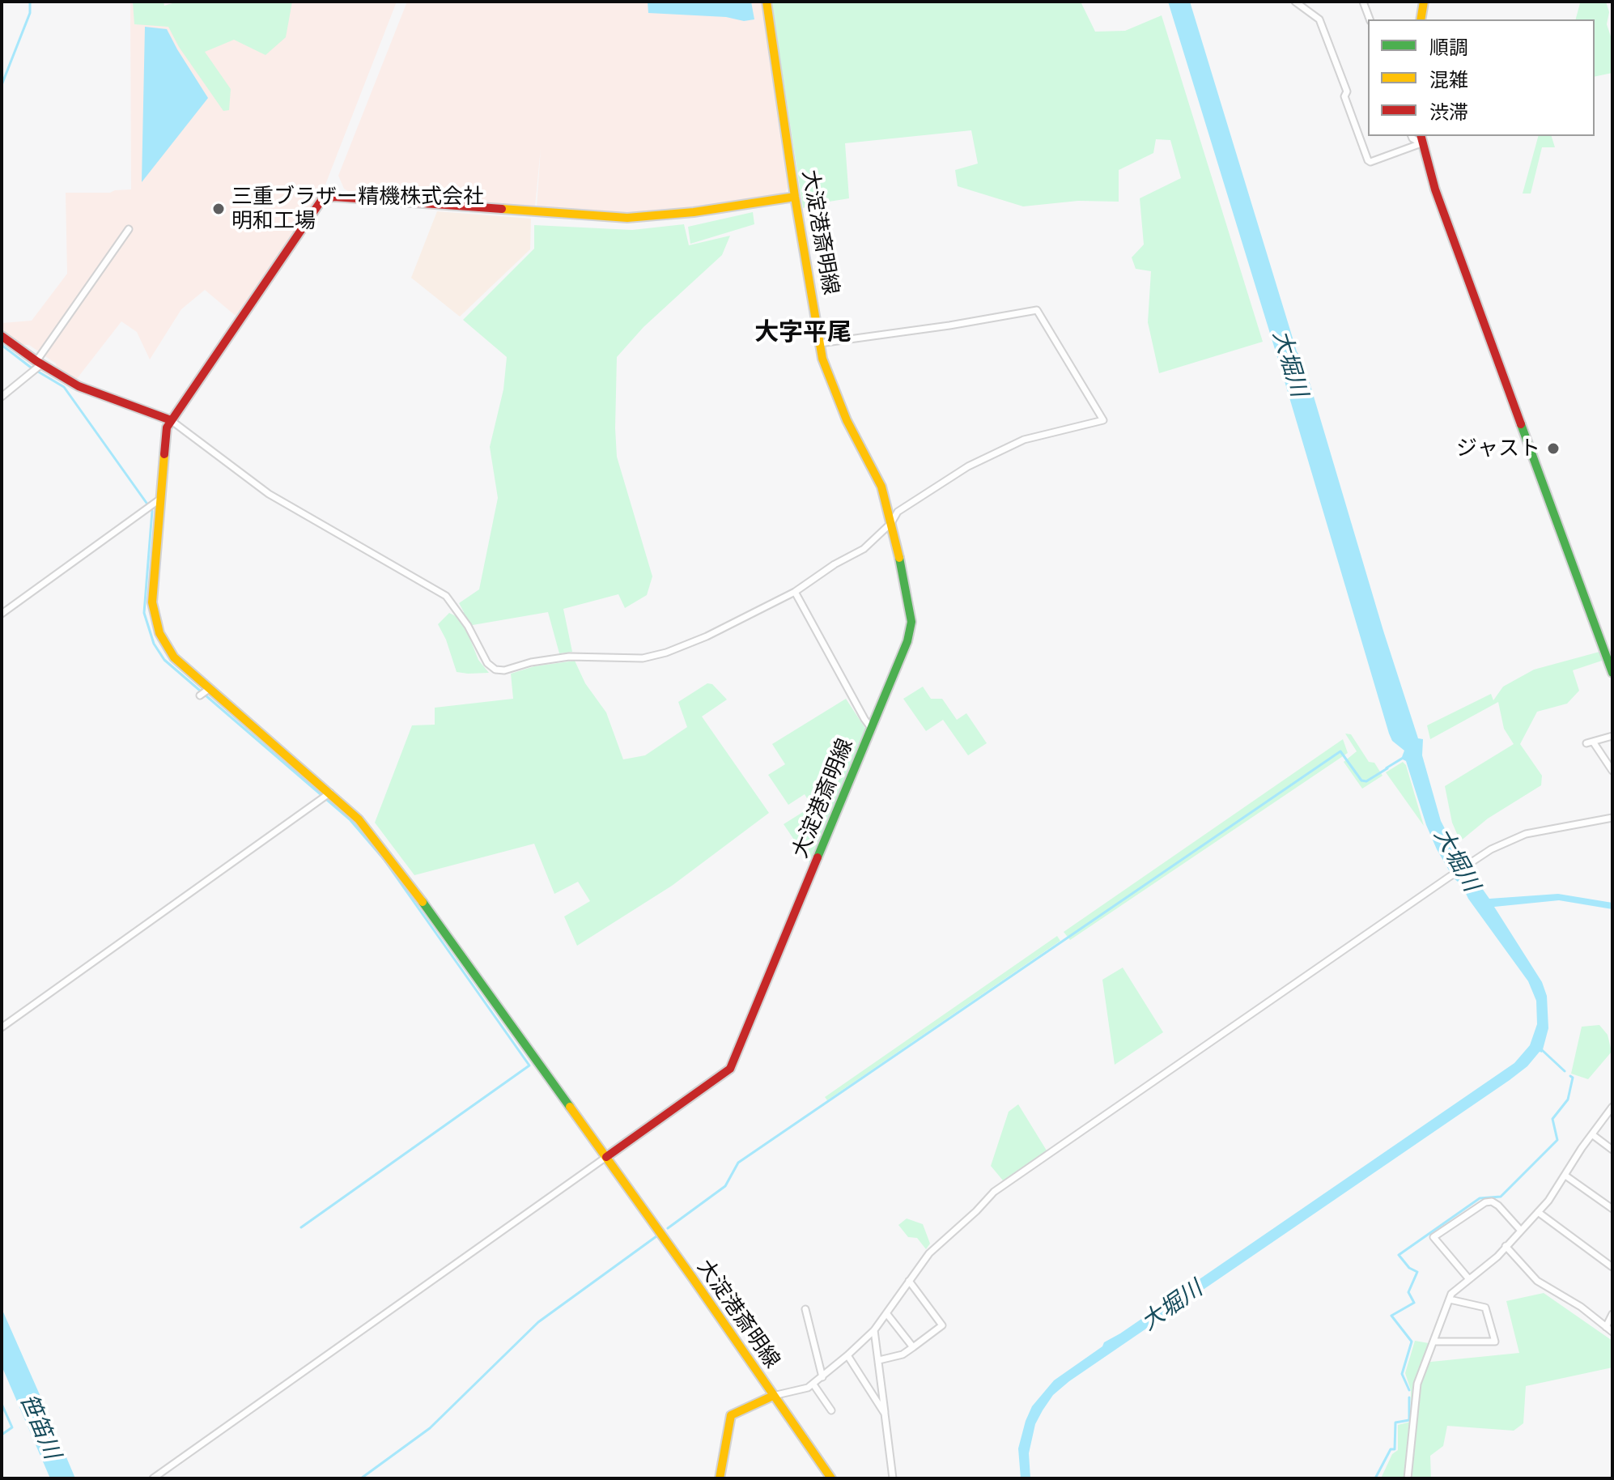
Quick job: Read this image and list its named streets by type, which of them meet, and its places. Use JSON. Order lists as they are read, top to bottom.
{
  "streets": {
    "street": ["大淀港斎明線"]
  },
  "districts": ["大字平尾"],
  "water": ["大堀川", "笹笛川"],
  "places": ["三重ブラザー精機株式会社 明和工場", "ジャスト"],
  "legend": ["順調", "混雑", "渋滞"]
}
